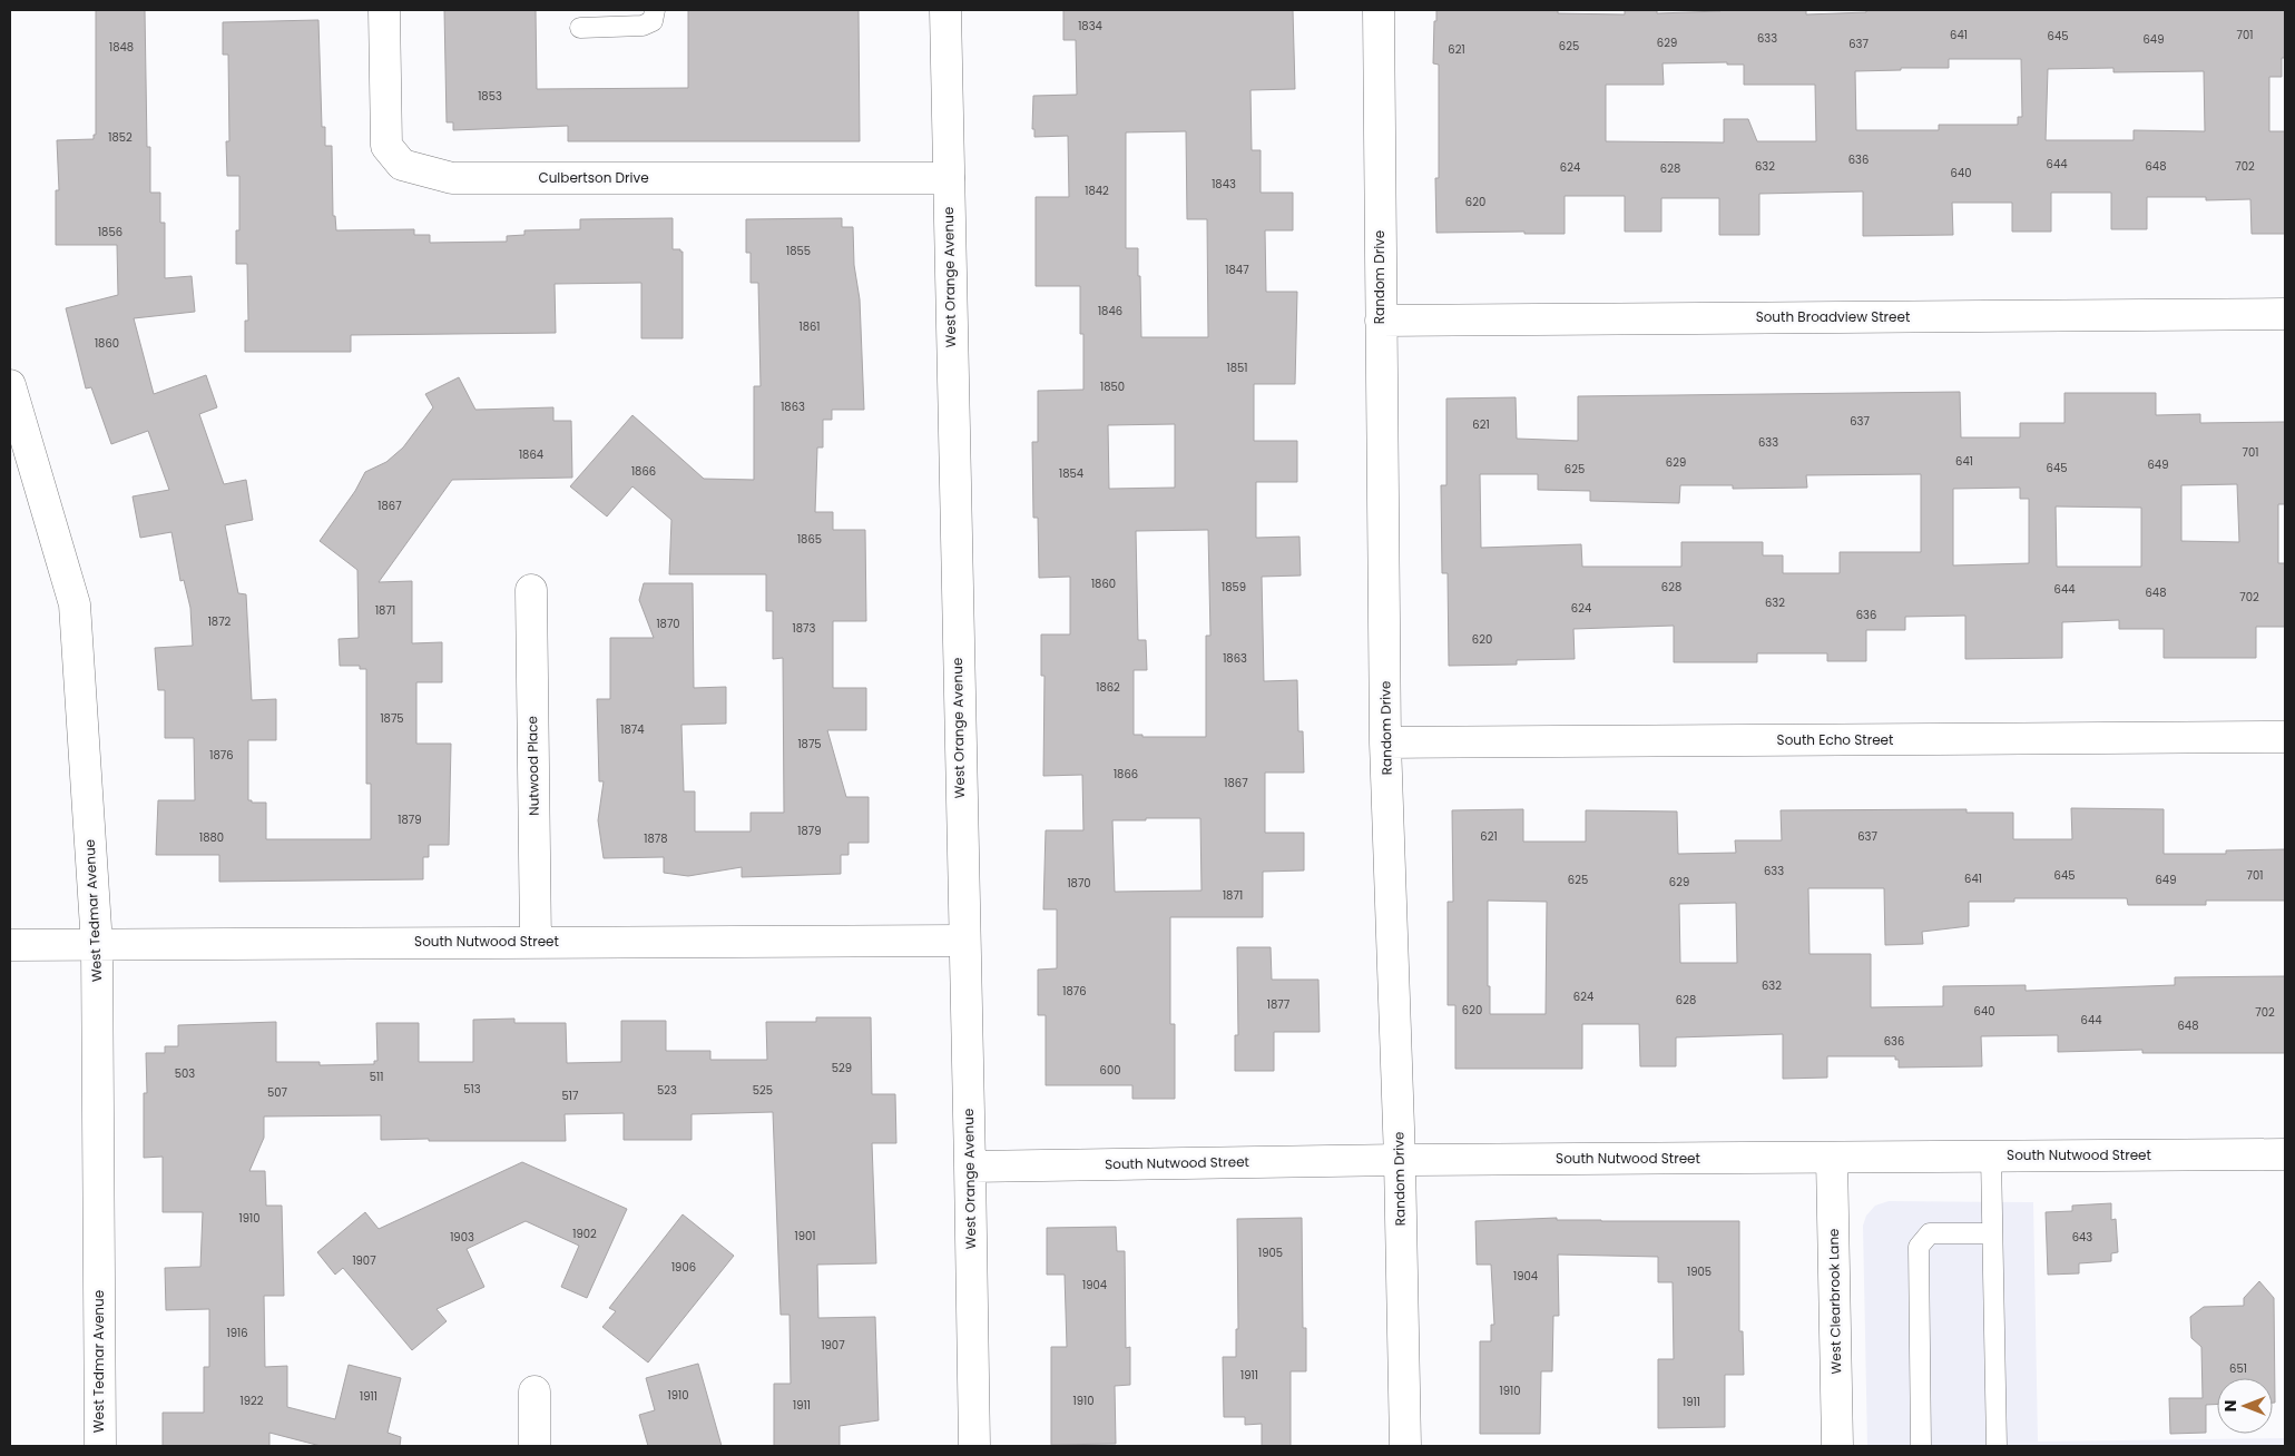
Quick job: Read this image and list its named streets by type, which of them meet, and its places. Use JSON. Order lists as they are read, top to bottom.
{
  "streets": {
    "street": [
      "Culbertson Drive",
      "West Orange Avenue",
      "Random Drive",
      "South Broadview Street",
      "South Echo Street",
      "Nutwood Place",
      "West Tedmar Avenue",
      "South Nutwood Street",
      "West Clearbrook Lane"
    ]
  },
  "crossings": [
    ["Culbertson Drive", "West Orange Avenue"],
    ["West Orange Avenue", "South Nutwood Street"],
    ["Random Drive", "South Broadview Street"],
    ["Random Drive", "South Echo Street"],
    ["Random Drive", "South Nutwood Street"],
    ["Nutwood Place", "South Nutwood Street"],
    ["West Tedmar Avenue", "South Nutwood Street"],
    ["South Nutwood Street", "West Clearbrook Lane"]
  ],
  "house_numbers": [
    "1834",
    "641",
    "701",
    "645",
    "633",
    "649",
    "629",
    "637",
    "625",
    "1848",
    "621",
    "1853",
    "1852",
    "636",
    "644",
    "632",
    "648",
    "702",
    "624",
    "628",
    "640",
    "1843",
    "1842",
    "620",
    "1856",
    "1855",
    "1847",
    "1846",
    "1861",
    "1860",
    "1851",
    "1850",
    "1863",
    "637",
    "621",
    "633",
    "701",
    "1864",
    "641",
    "629",
    "649",
    "645",
    "625",
    "1866",
    "1854",
    "1867",
    "1865",
    "1860",
    "1859",
    "628",
    "644",
    "648",
    "702",
    "632",
    "624",
    "1871",
    "636",
    "1872",
    "1870",
    "1873",
    "620",
    "1863",
    "1862",
    "1875",
    "1874",
    "1875",
    "1876",
    "1866",
    "1867",
    "1879",
    "1879",
    "621",
    "637",
    "1880",
    "1878",
    "633",
    "645",
    "701",
    "641",
    "625",
    "649",
    "629",
    "1870",
    "1871",
    "632",
    "1876",
    "624",
    "628",
    "1877",
    "620",
    "640",
    "702",
    "644",
    "648",
    "636",
    "529",
    "600",
    "503",
    "511",
    "513",
    "523",
    "525",
    "507",
    "517",
    "1910",
    "1902",
    "1901",
    "1903",
    "643",
    "1905",
    "1907",
    "1906",
    "1905",
    "1904",
    "1904",
    "1916",
    "1907",
    "651",
    "1911",
    "1910",
    "1910",
    "1911",
    "1922",
    "1910",
    "1911",
    "1911"
  ],
  "north": "left"
}
